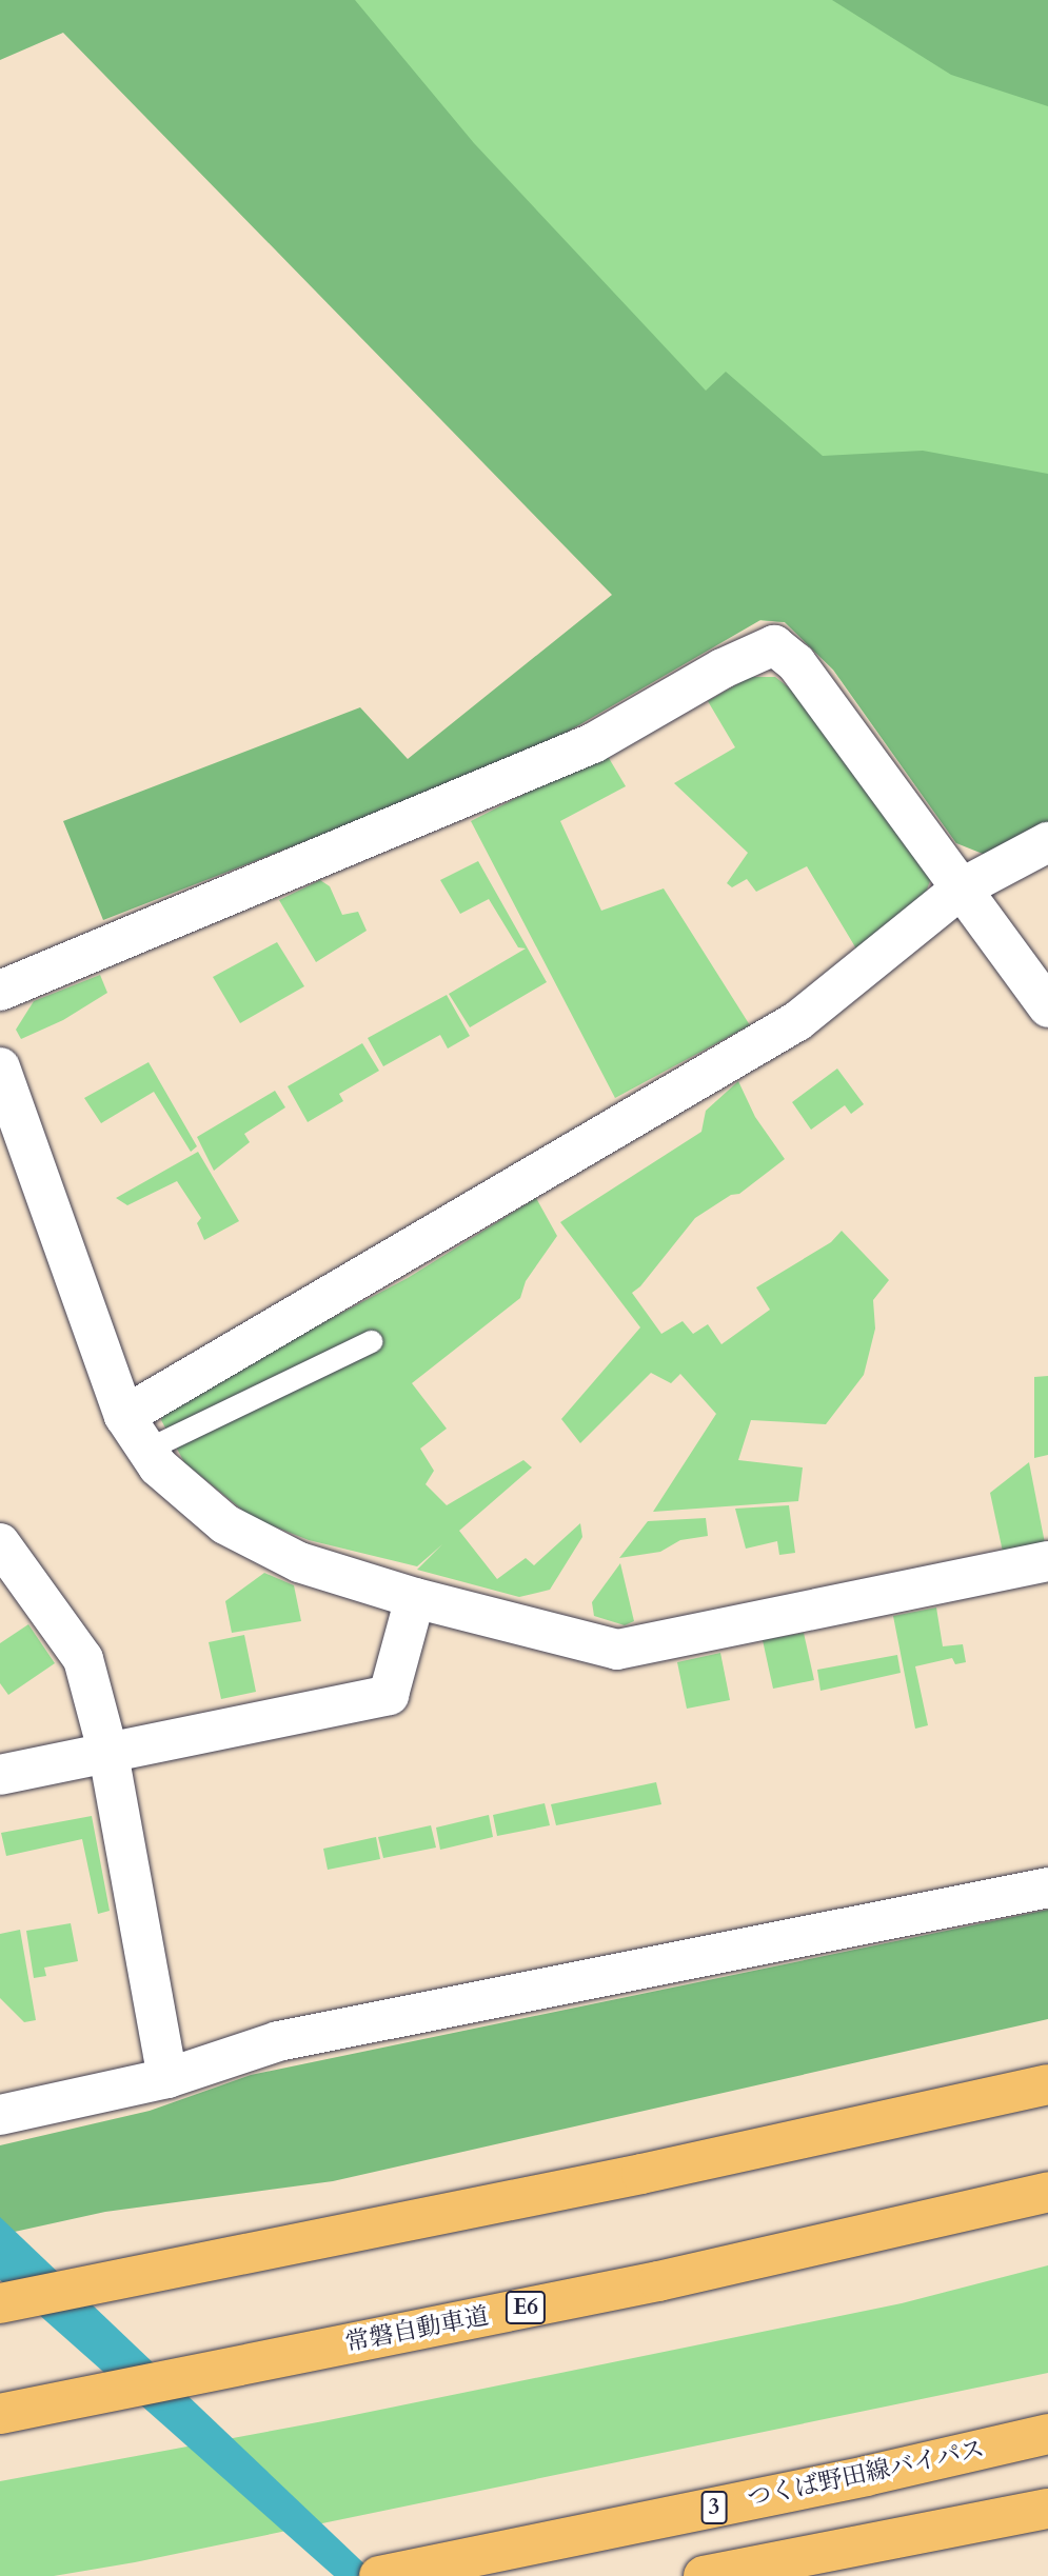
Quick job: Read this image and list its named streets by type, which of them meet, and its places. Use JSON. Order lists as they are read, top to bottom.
{
  "streets": {
    "main road": [
      "E6",
      "常磐自動車道",
      "つくば野田線バイパス",
      "3"
    ]
  }
}
